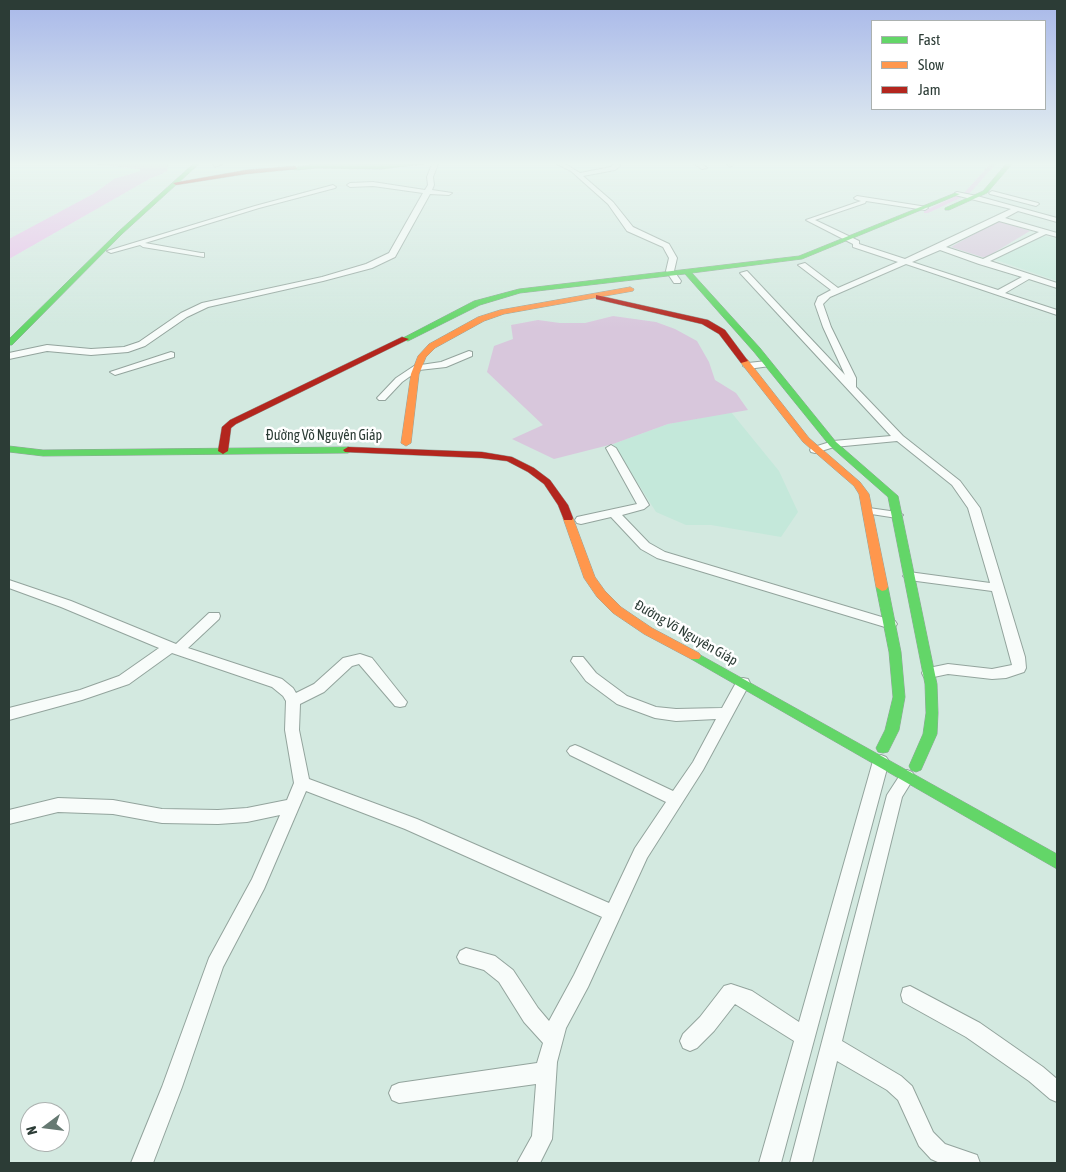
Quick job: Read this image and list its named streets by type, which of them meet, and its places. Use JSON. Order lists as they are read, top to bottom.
{
  "streets": {
    "main road": ["Đường Võ Nguyên Giáp"]
  },
  "legend": ["Fast", "Slow", "Jam"],
  "north": "left"
}
